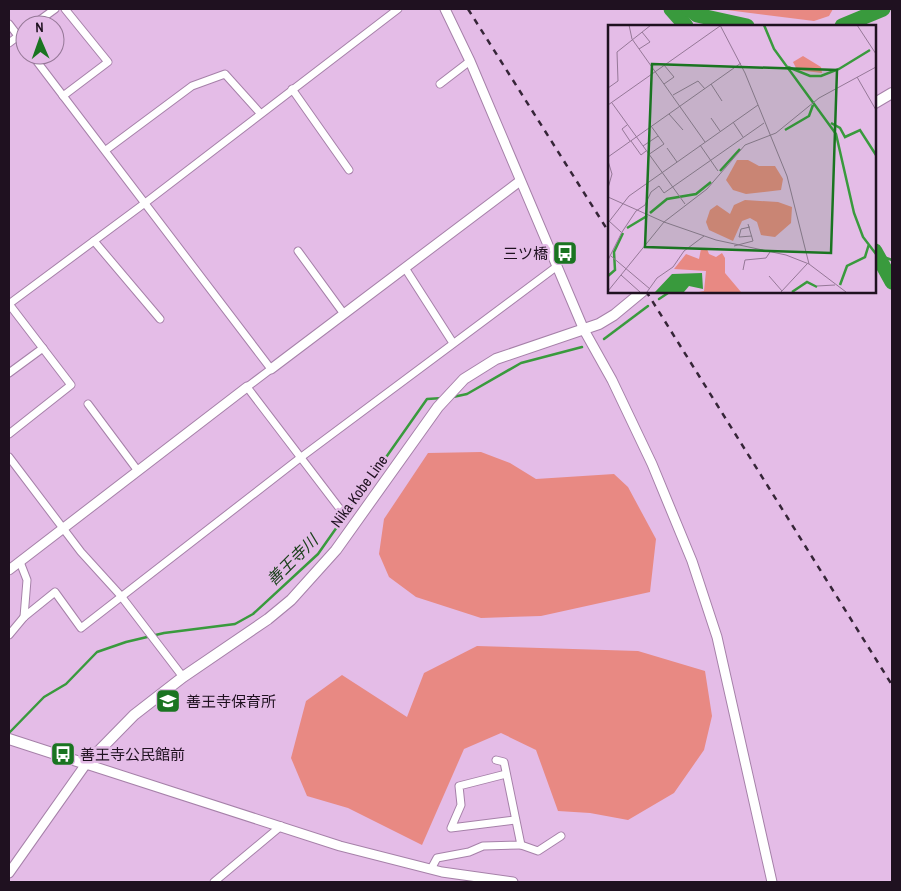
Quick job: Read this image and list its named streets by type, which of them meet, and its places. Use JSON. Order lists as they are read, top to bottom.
{
  "streets": {
    "main road": ["Nika Kobe Line"]
  },
  "water": ["善王寺川"],
  "places": {
    "bus stop": ["三ツ橋", "善王寺公民館前"],
    "school or university": ["善王寺保育所"]
  },
  "north": "top"
}
